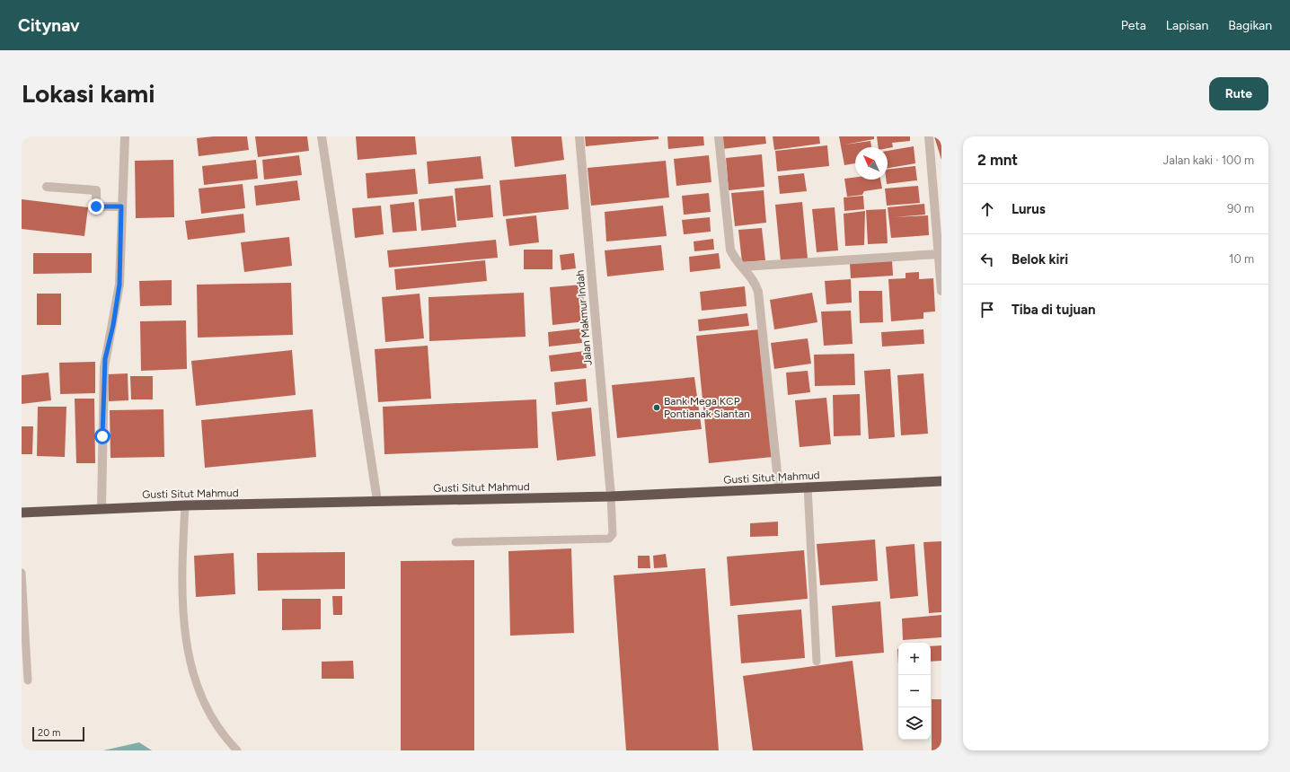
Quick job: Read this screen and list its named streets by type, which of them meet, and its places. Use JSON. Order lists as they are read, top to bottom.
{
  "streets": {
    "highway": ["Gusti Situt Mahmud"],
    "street": ["Jalan Makmur Indah"]
  },
  "crossings": [
    ["Jalan Makmur Indah", "Gusti Situt Mahmud"]
  ],
  "places": ["Bank Mega KCP Pontianak Siantan"],
  "scale_bar": "20 m",
  "north": "top left",
  "page": {
    "header": "Citynav",
    "nav": ["Peta", "Lapisan", "Bagikan"],
    "buttons": "Rute",
    "title": "Lokasi kami",
    "heading": ["2 mnt", "Jalan kaki · 100 m"],
    "list": [
      ["Lurus", "90 m"],
      ["Belok kiri", "10 m"],
      "Tiba di tujuan"
    ],
    "map_buttons": ["+", "−"],
    "scale": "20 m"
  }
}
